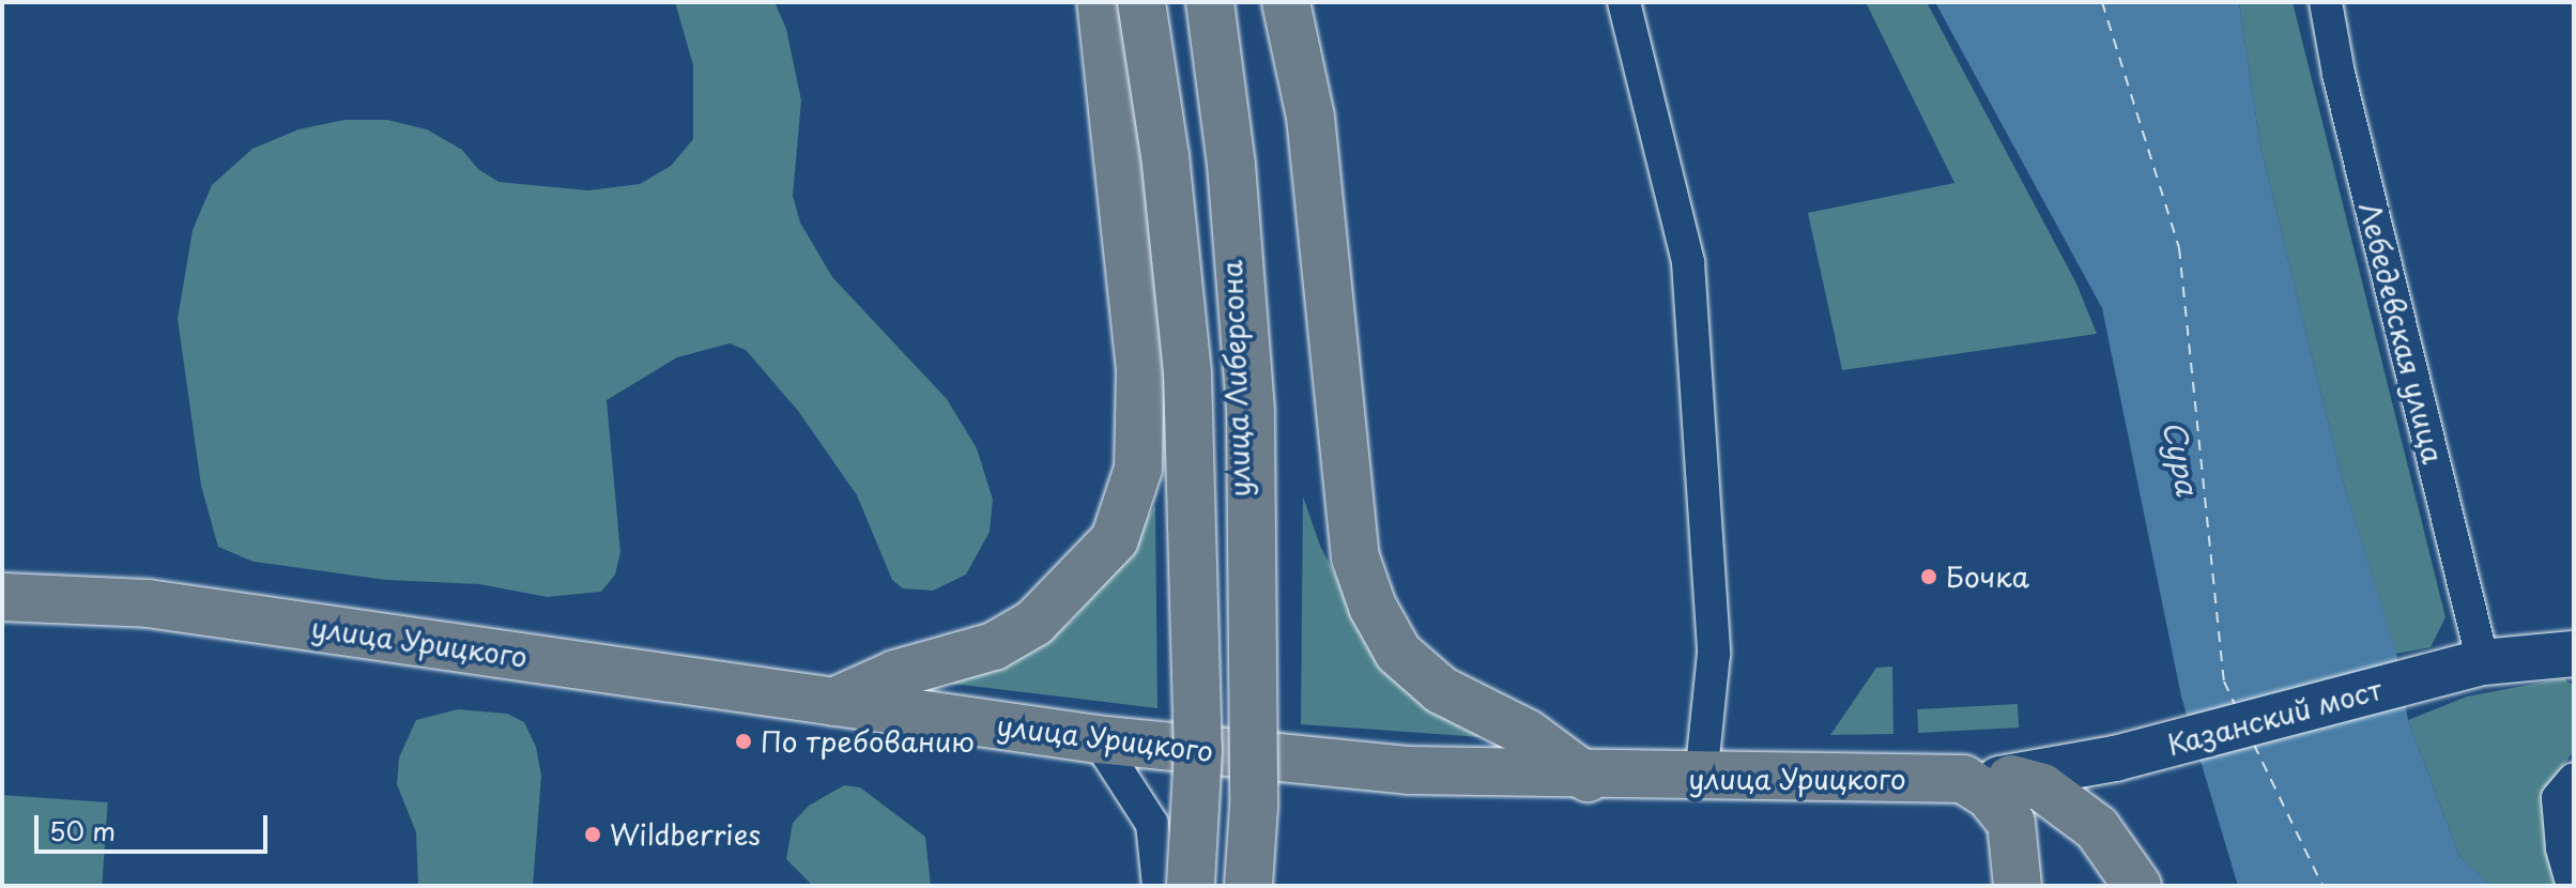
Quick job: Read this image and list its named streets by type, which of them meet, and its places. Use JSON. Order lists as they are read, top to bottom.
{
  "streets": {
    "main road": ["улица Урицкого"],
    "street": ["Лебедевская улица", "улица Либерсона", "Казанский мост"]
  },
  "crossings": [
    ["Лебедевская улица", "Казанский мост"],
    ["улица Либерсона", "улица Урицкого"],
    ["улица Урицкого", "Казанский мост"]
  ],
  "water": ["Сура"],
  "places": ["Бочка", "По требованию", "Wildberries"],
  "scale_bar": "50 m"
}
